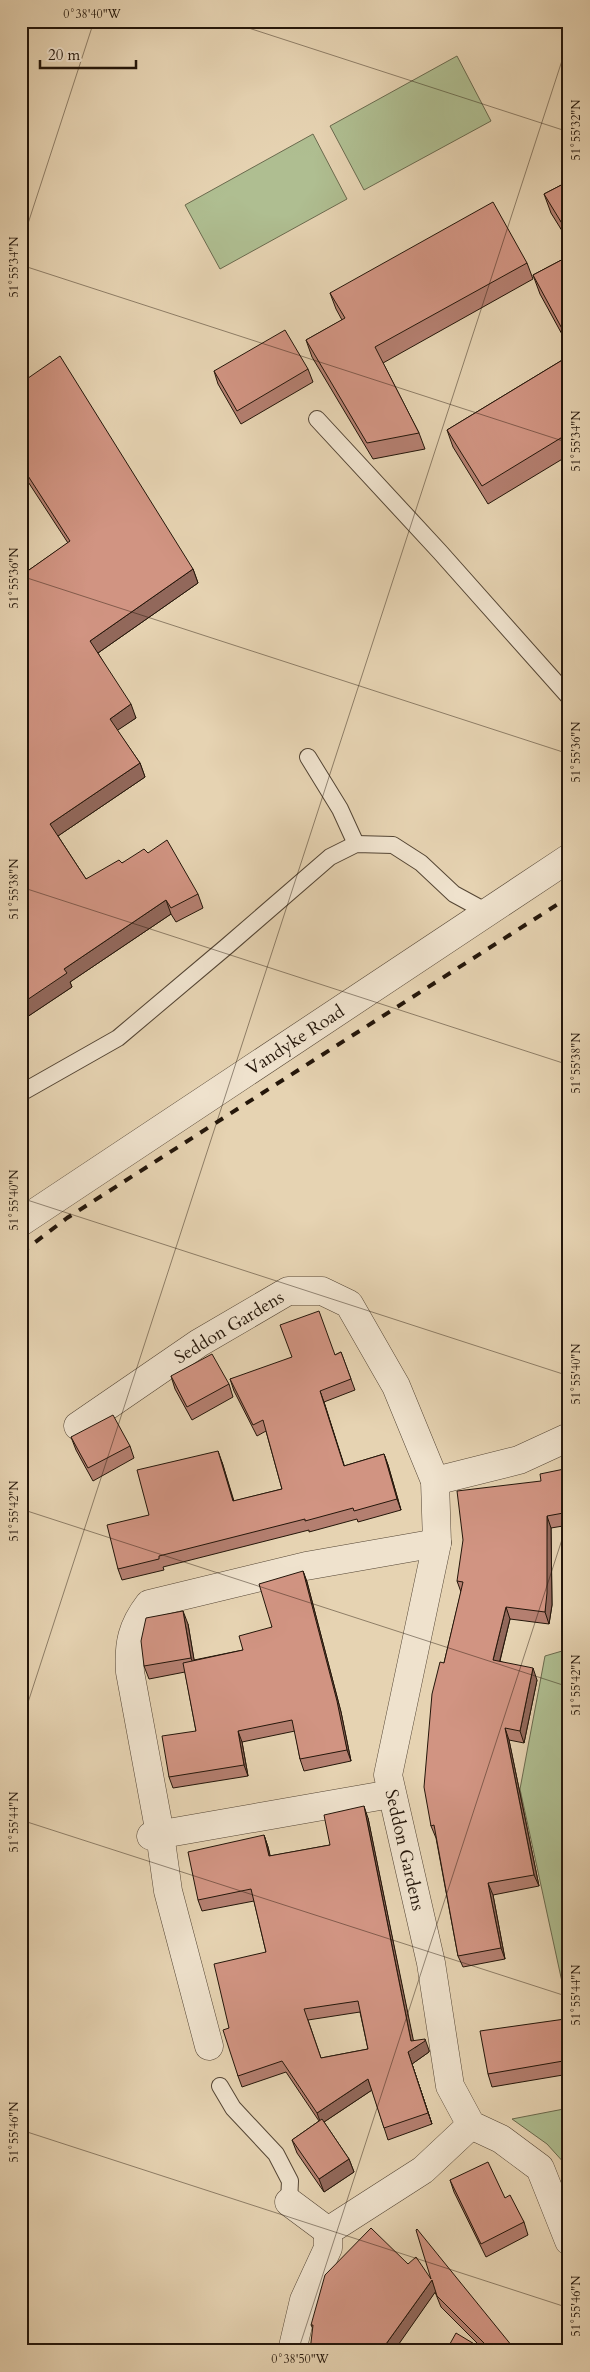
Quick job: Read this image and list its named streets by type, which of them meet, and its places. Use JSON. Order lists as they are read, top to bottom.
{
  "streets": {
    "street": ["Vandyke Road", "Seddon Gardens"]
  },
  "scale_bar": "20 m",
  "coordinates": [
    "0°38'40\"W",
    "51°55'32\"N",
    "51°55'34\"N",
    "51°55'36\"N",
    "51°55'38\"N",
    "51°55'40\"N",
    "51°55'42\"N",
    "51°55'44\"N",
    "51°55'46\"N",
    "0°38'50\"W"
  ]
}
